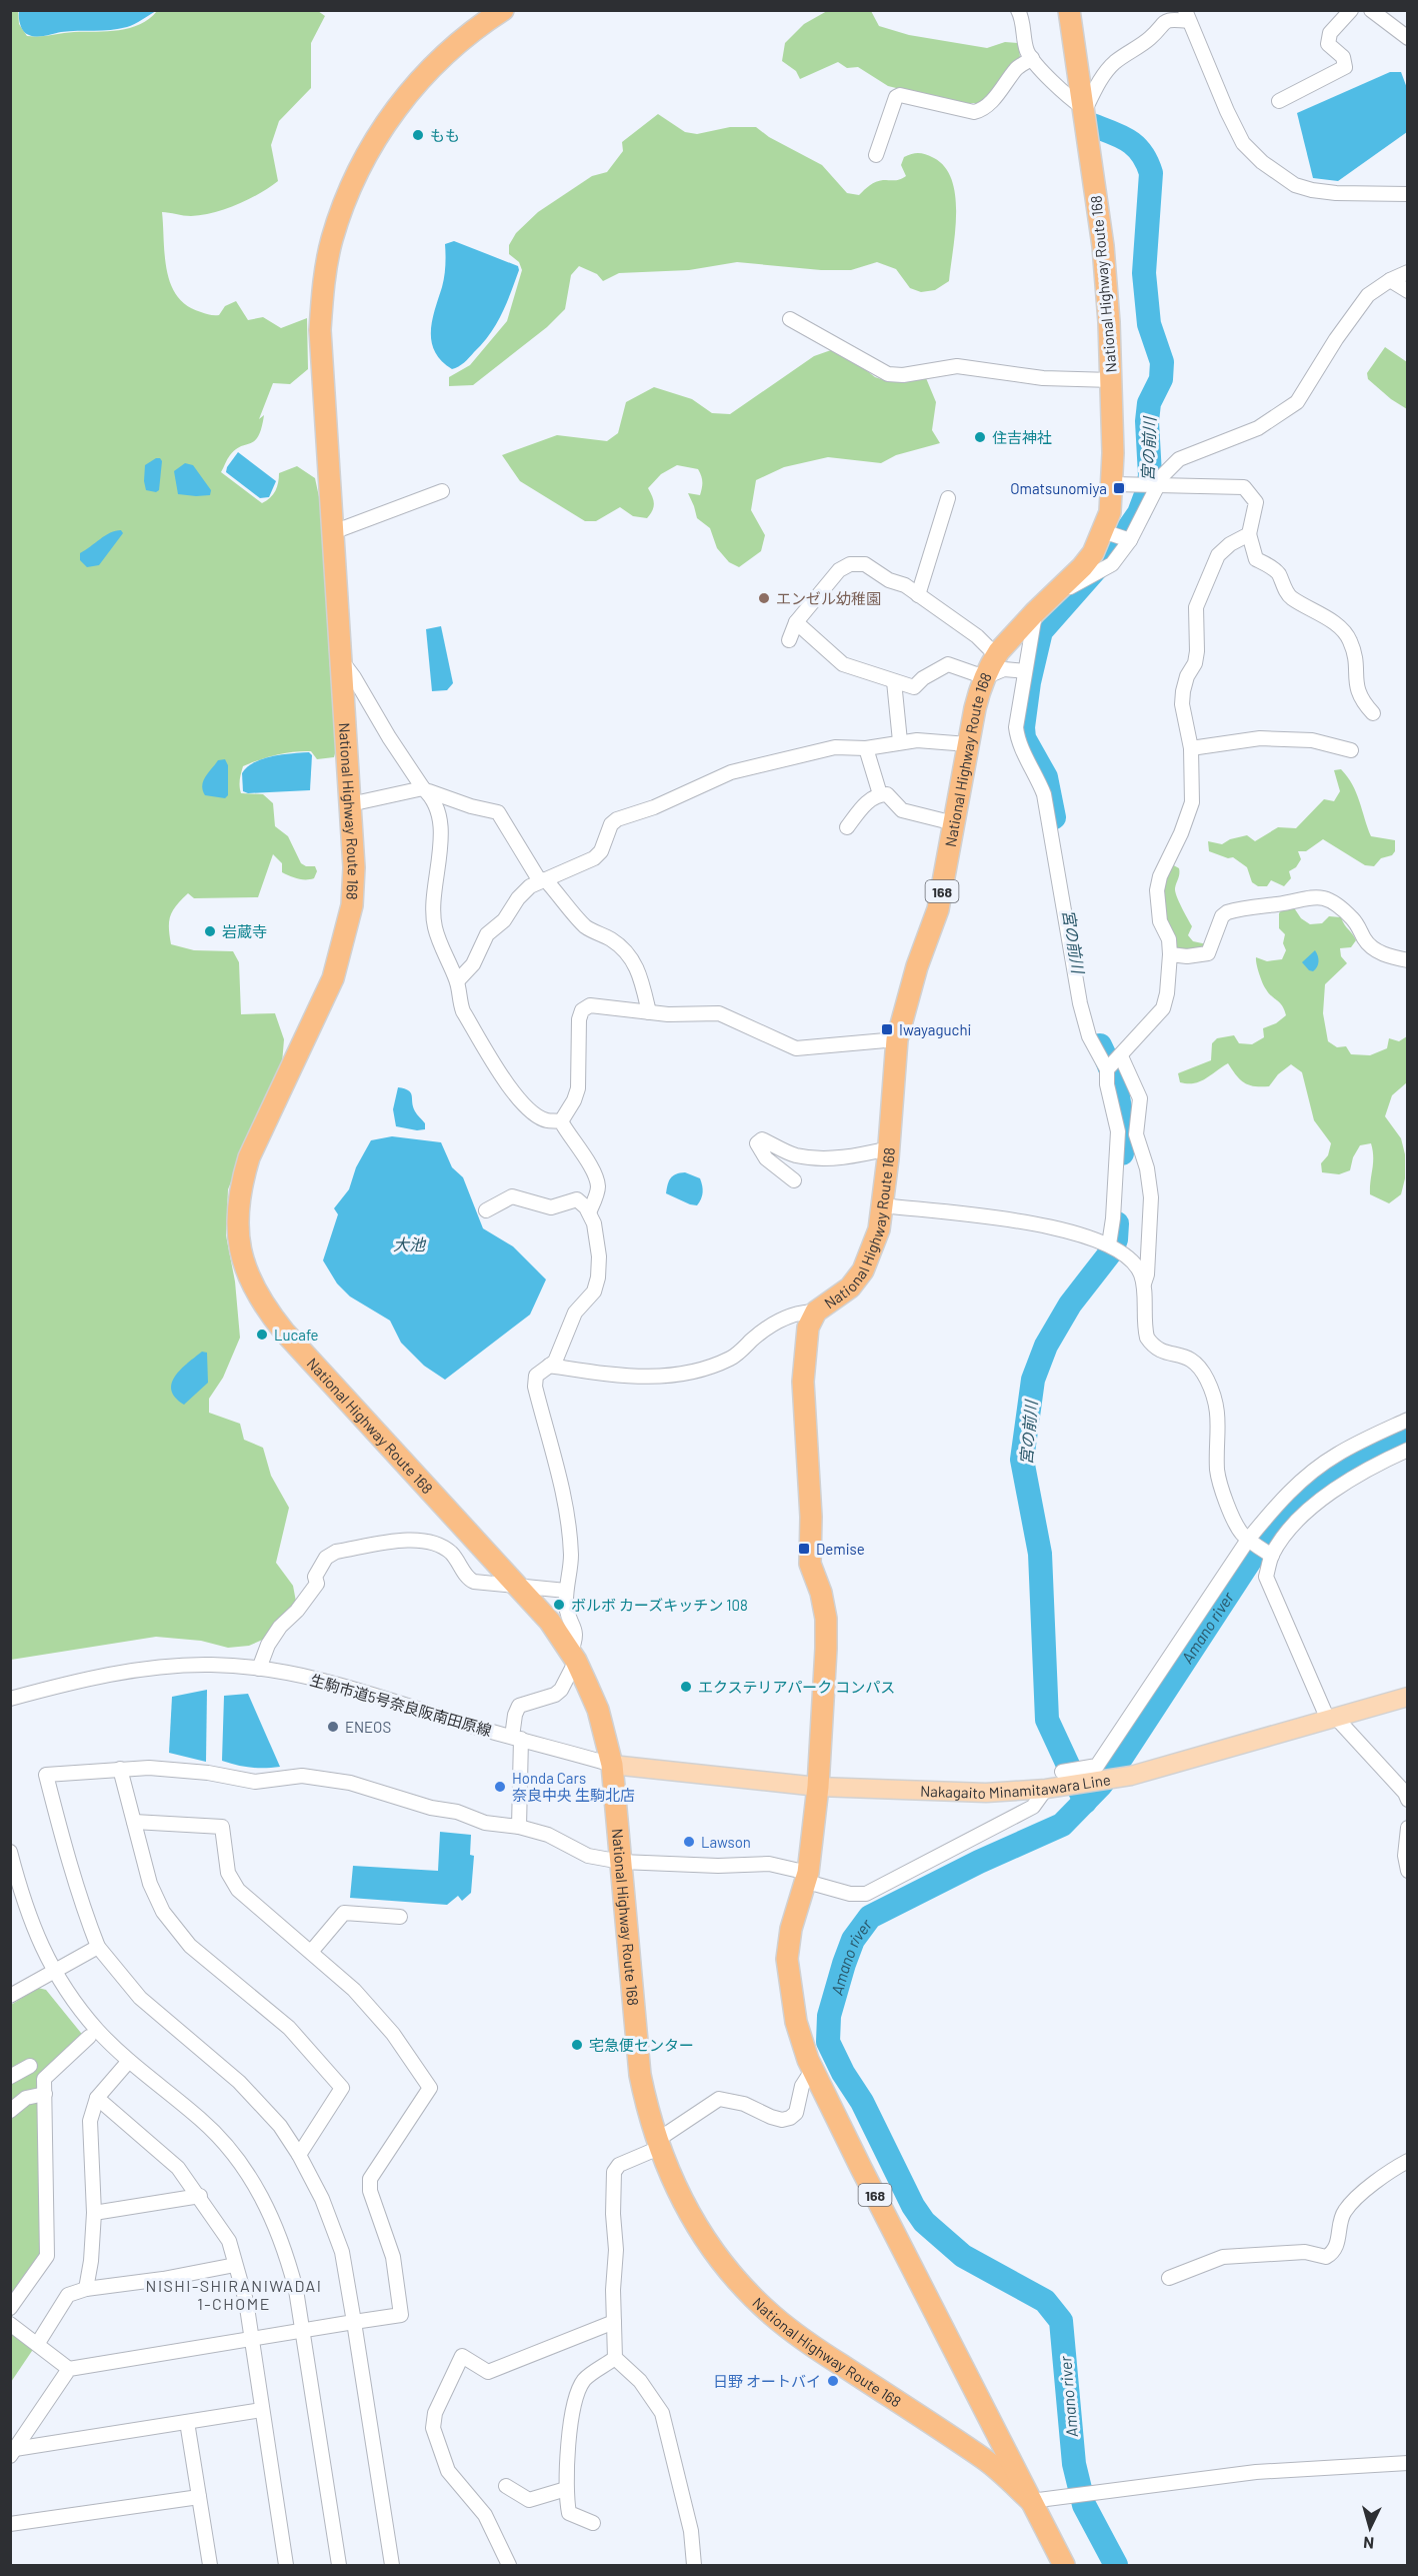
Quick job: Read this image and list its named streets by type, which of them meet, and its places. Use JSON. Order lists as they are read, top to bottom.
{
  "streets": {
    "highway": ["National Highway Route 168", "168"],
    "main road": ["Nakagaito Minamitawara Line"],
    "street": ["生駒市道5号奈良阪南田原線"]
  },
  "crossings": [
    ["National Highway Route 168", "生駒市道5号奈良阪南田原線"],
    ["National Highway Route 168", "Nakagaito Minamitawara Line"],
    ["生駒市道5号奈良阪南田原線", "Nakagaito Minamitawara Line"]
  ],
  "districts": ["NISHI-SHIRANIWADAI 1-CHOME"],
  "water": ["宮の前川", "大池", "Amano river"],
  "places": {
    "other": [
      "もも",
      "住吉神社",
      "エンゼル幼稚園",
      "岩蔵寺",
      "Lucafe",
      "ボルボ カーズキッチン 108",
      "エクステリアパーク コンパス",
      "ENEOS",
      "Honda Cars 奈良中央 生駒北店",
      "Lawson",
      "宅急便センター",
      "日野 オートバイ"
    ],
    "transit": ["Omatsunomiya", "Iwayaguchi", "Demise"]
  },
  "north": "bottom"
}
